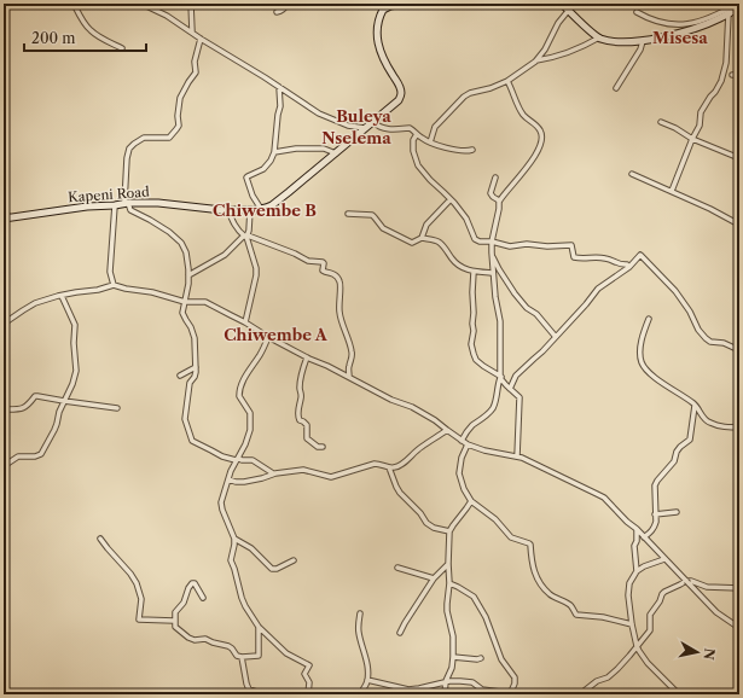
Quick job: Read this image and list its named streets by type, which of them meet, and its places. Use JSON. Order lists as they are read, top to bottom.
{
  "streets": {
    "main road": ["Kapeni Road"]
  },
  "districts": [
    "Misesa",
    "Buleya",
    "Nselema",
    "Chiwembe B",
    "Chiwembe A"
  ],
  "scale_bar": "200 m",
  "north": "right"
}
